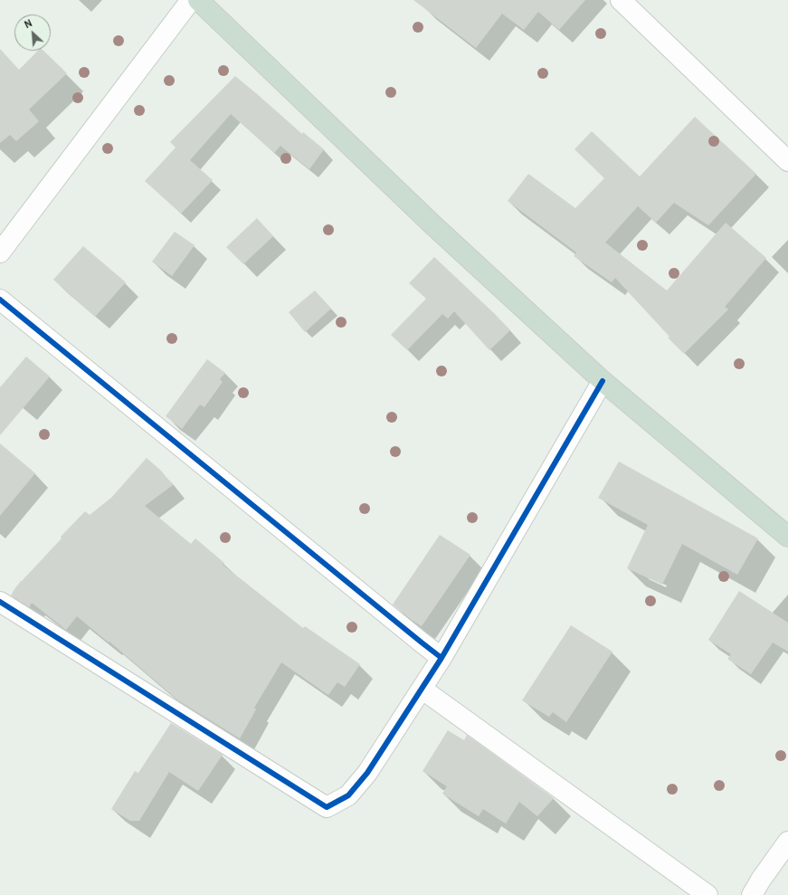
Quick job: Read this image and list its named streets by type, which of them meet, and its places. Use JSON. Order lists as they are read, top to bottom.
{
  "north": "top left"
}
